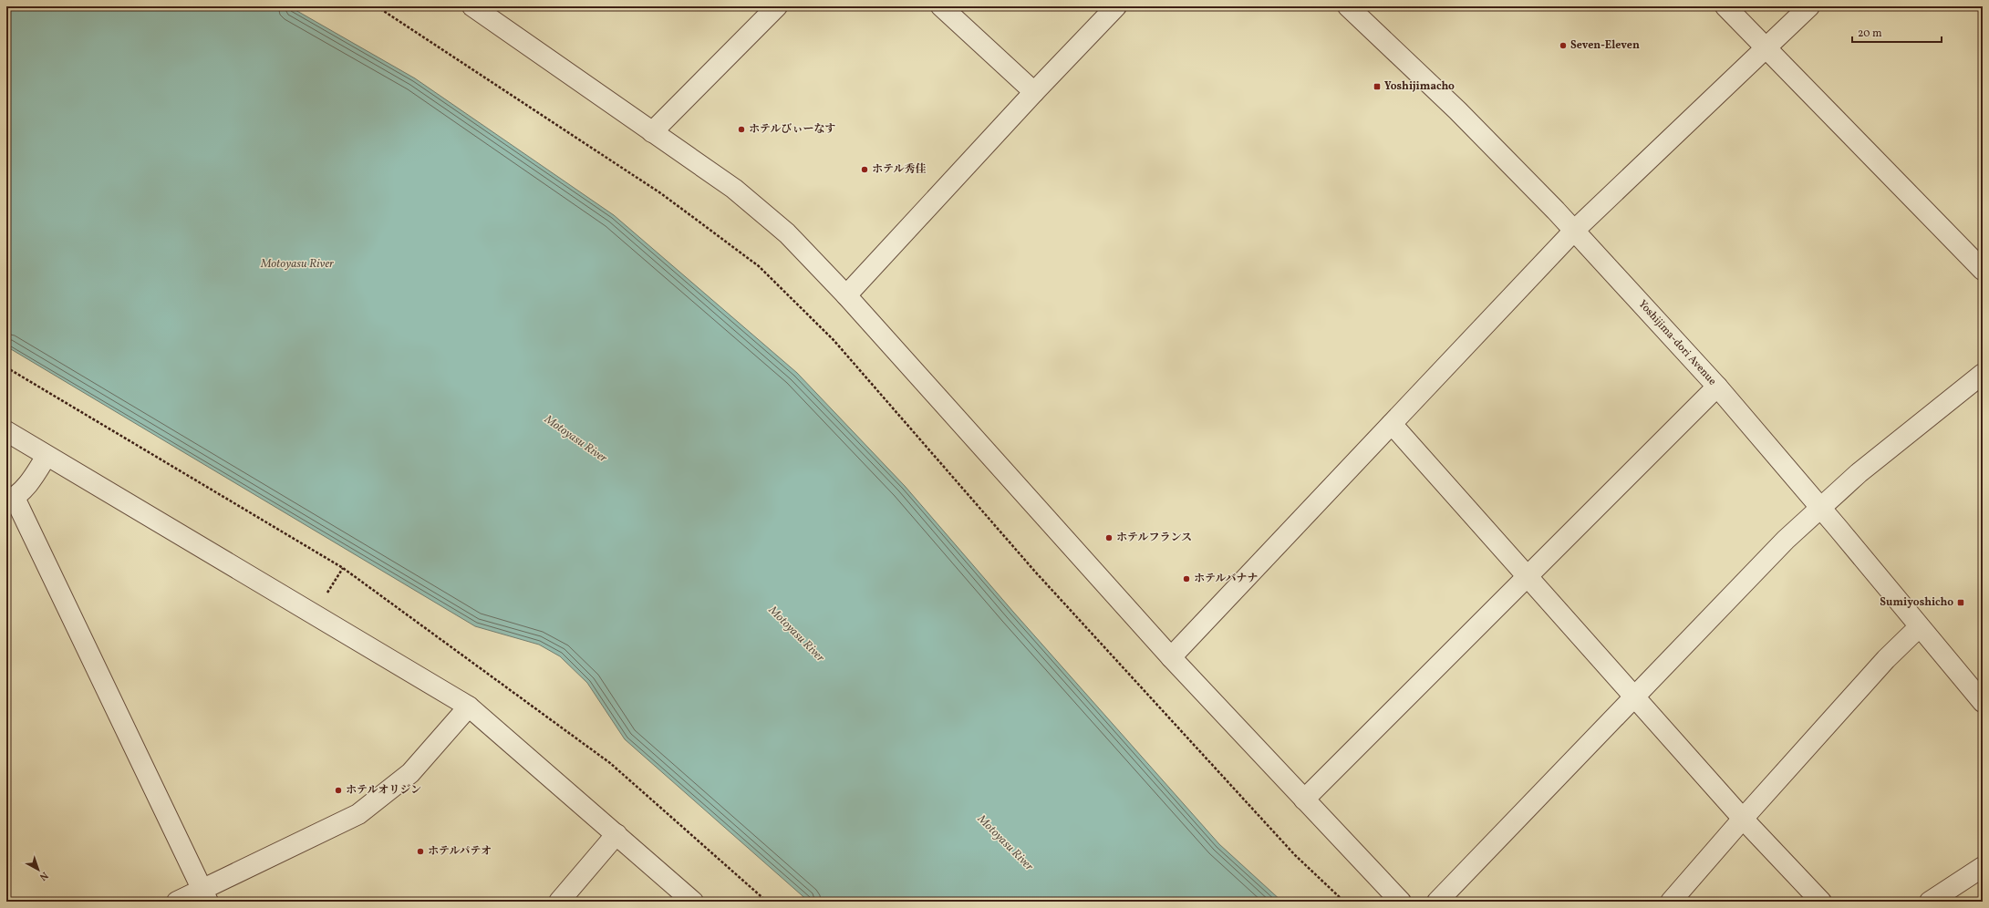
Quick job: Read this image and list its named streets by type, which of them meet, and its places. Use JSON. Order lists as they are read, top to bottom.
{
  "streets": {
    "street": ["Yoshijima-dori Avenue"]
  },
  "water": ["Motoyasu River"],
  "places": {
    "other": [
      "Seven-Eleven",
      "ホテルびぃーなす",
      "ホテル秀佳",
      "ホテルフランス",
      "ホテルバナナ",
      "ホテルオリジン",
      "ホテルパテオ"
    ],
    "transit": ["Yoshijimacho", "Sumiyoshicho"]
  },
  "scale_bar": "20 m",
  "north": "bottom right"
}
